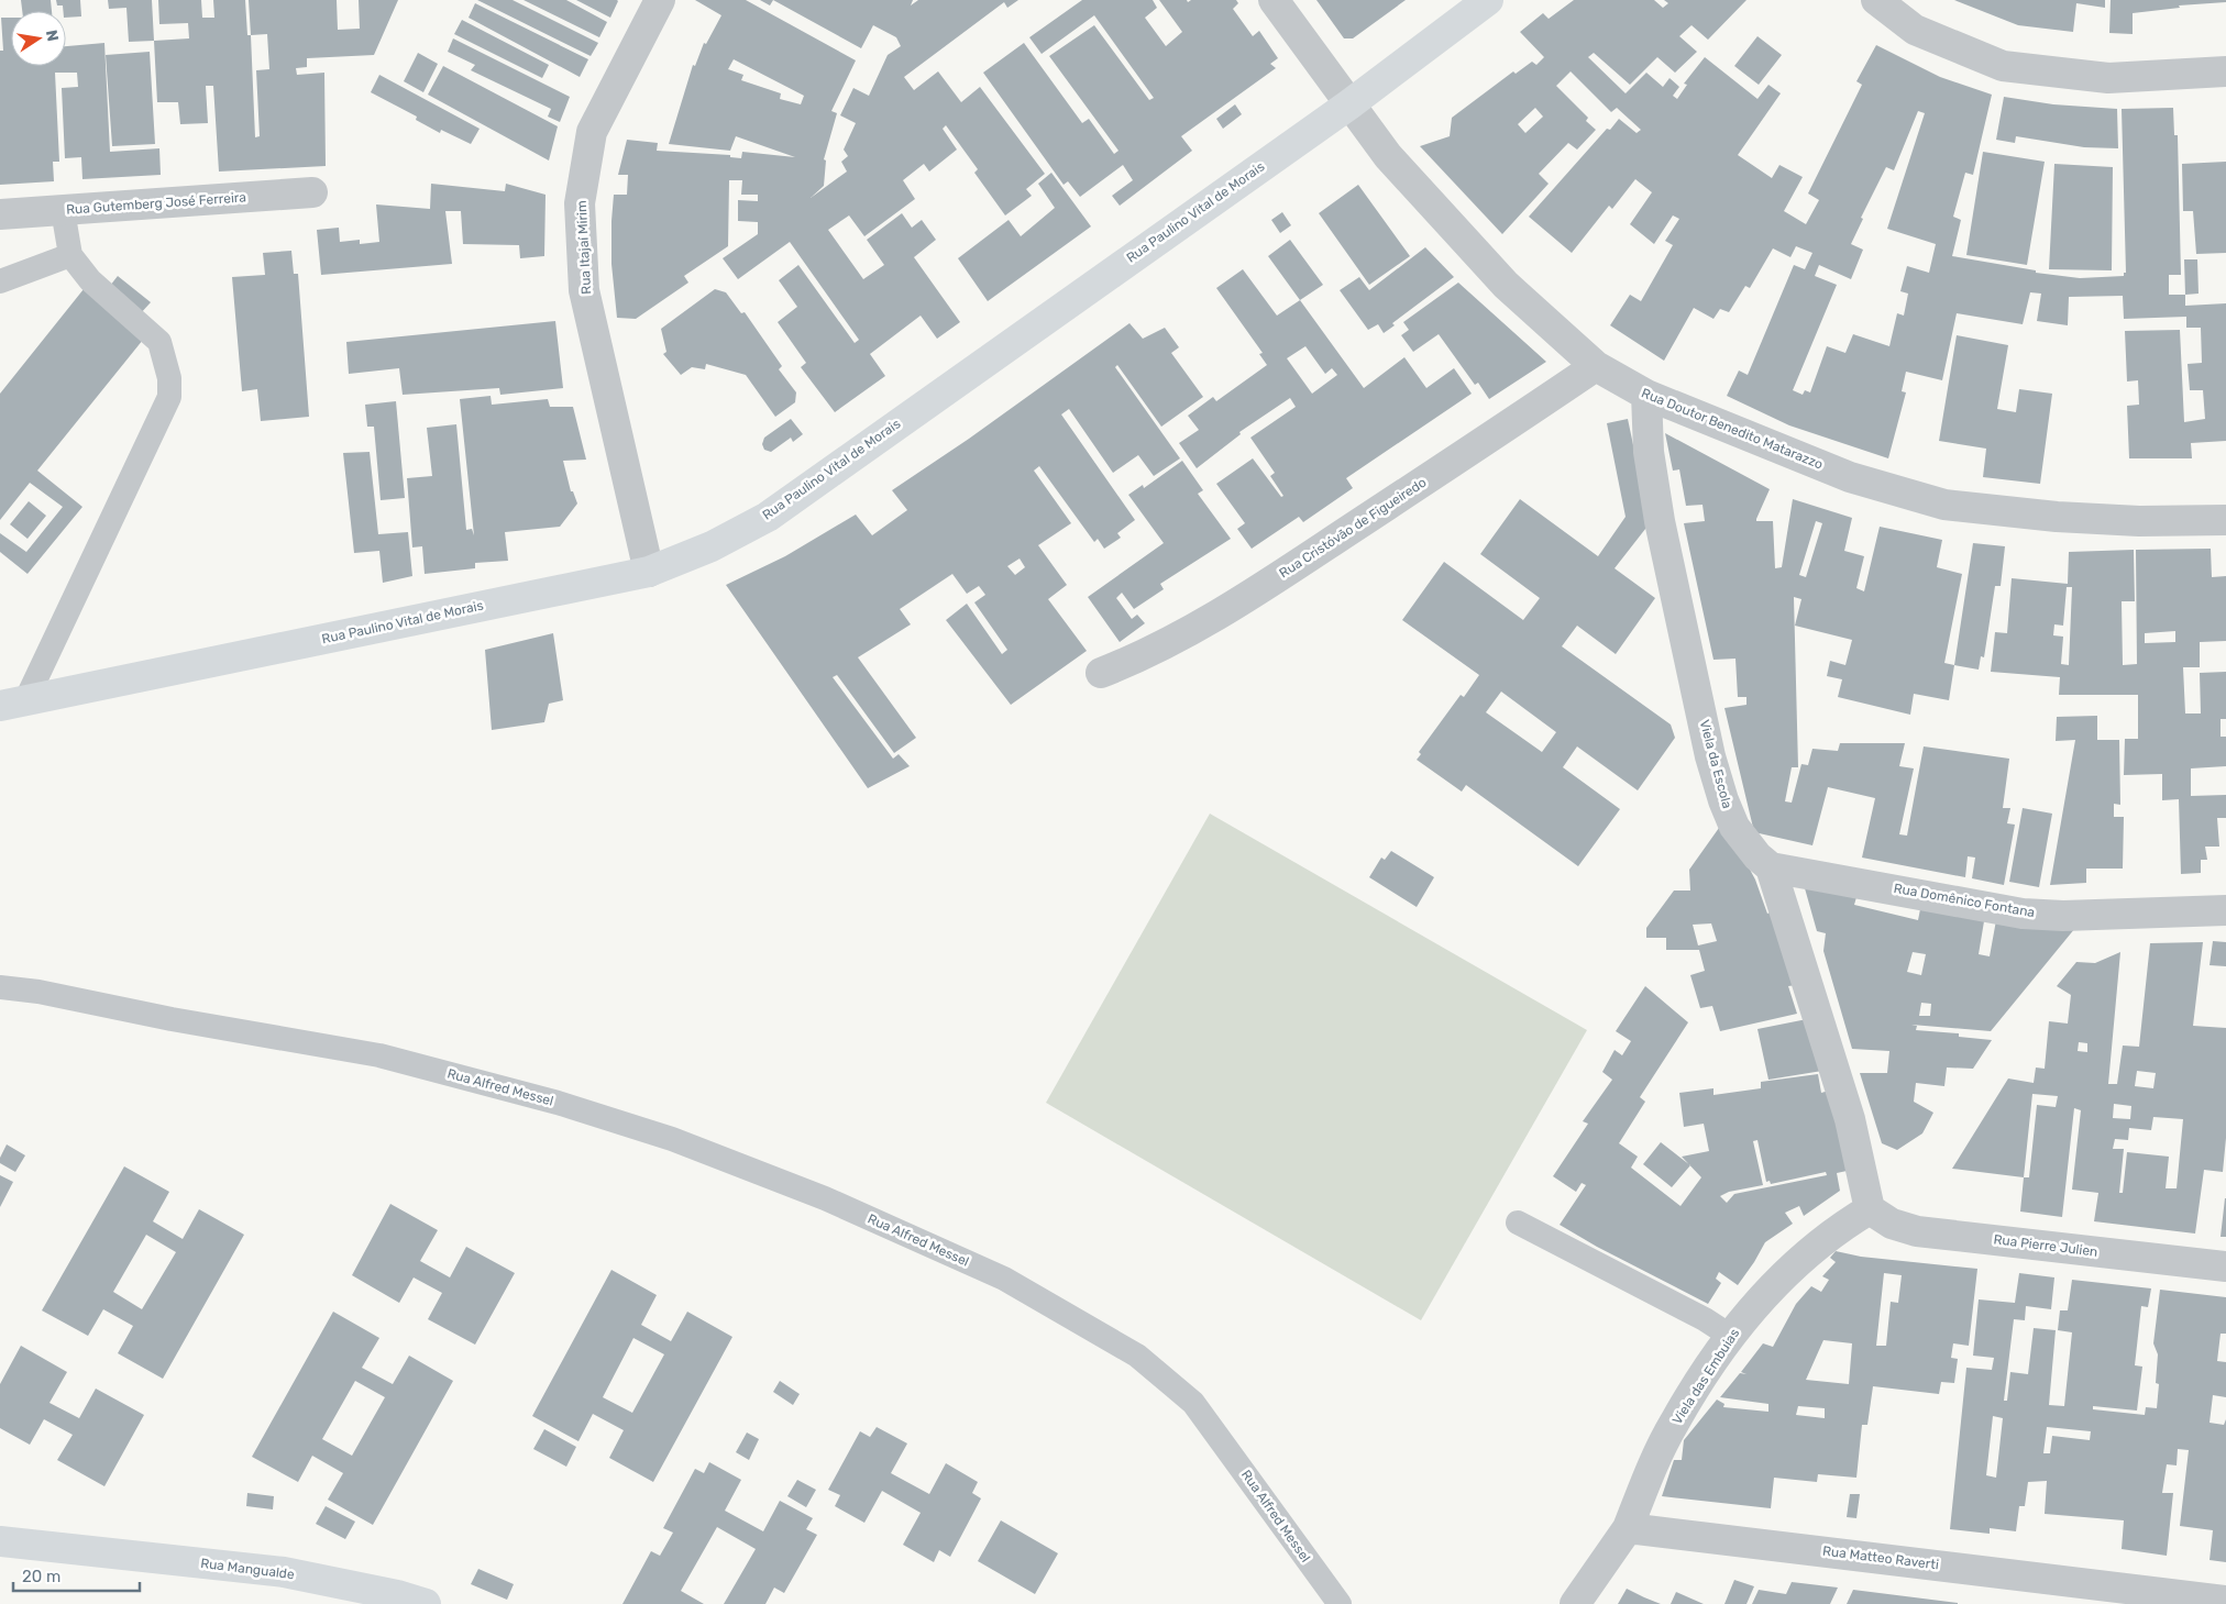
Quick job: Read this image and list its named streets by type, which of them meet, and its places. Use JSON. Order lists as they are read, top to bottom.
{
  "streets": {
    "street": [
      "Rua Gutemberg José Ferreira",
      "Rua Paulino Vital de Morais",
      "Rua Itajaí Mirim",
      "Rua Doutor Benedito Matarazzo",
      "Rua Cristóvão de Figueiredo",
      "Viela da Escola",
      "Rua Domênico Fontana",
      "Rua Pierre Julien",
      "Viela das Embuias",
      "Rua Matteo Raverti",
      "Rua Mangualde"
    ],
    "lane": ["Rua Alfred Messel"]
  },
  "crossings": [
    ["Rua Paulino Vital de Morais", "Rua Itajaí Mirim"],
    ["Rua Paulino Vital de Morais", "Rua Doutor Benedito Matarazzo"],
    ["Rua Doutor Benedito Matarazzo", "Rua Cristóvão de Figueiredo"],
    ["Rua Doutor Benedito Matarazzo", "Viela da Escola"],
    ["Viela da Escola", "Rua Domênico Fontana"],
    ["Viela da Escola", "Rua Pierre Julien"],
    ["Viela da Escola", "Viela das Embuias"],
    ["Rua Pierre Julien", "Viela das Embuias"],
    ["Viela das Embuias", "Rua Matteo Raverti"]
  ],
  "scale_bar": "20 m",
  "north": "right"
}
